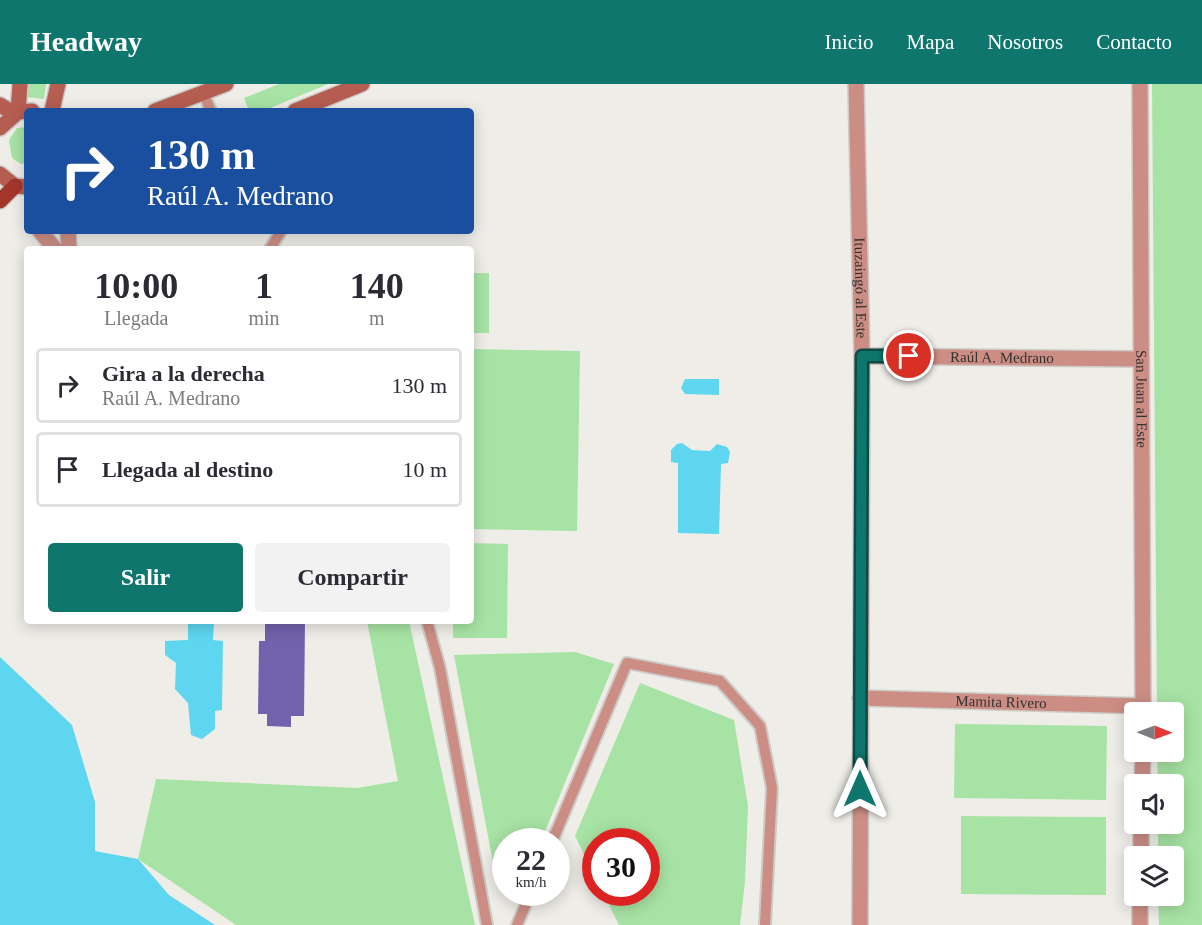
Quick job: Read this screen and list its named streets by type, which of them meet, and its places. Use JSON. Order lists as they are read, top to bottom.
{
  "streets": {
    "street": [
      "Ituzaingó al Este",
      "Raúl A. Medrano",
      "San Juan al Este",
      "Mamita Rivero"
    ]
  },
  "crossings": [
    ["Ituzaingó al Este", "Raúl A. Medrano"],
    ["Ituzaingó al Este", "Mamita Rivero"],
    ["Raúl A. Medrano", "San Juan al Este"]
  ],
  "north": "right",
  "page": {
    "header": "Headway",
    "nav": [
      "Inicio",
      "Mapa",
      "Nosotros",
      "Contacto"
    ],
    "turn": ["130 m", "Raúl A. Medrano"],
    "eta": [
      "10:00",
      "Llegada",
      "1",
      "min",
      "140",
      "m"
    ],
    "list": [
      {
        "name": "Gira a la derecha",
        "note": "Raúl A. Medrano",
        "value": "130 m"
      },
      {
        "name": "Llegada al destino",
        "value": "10 m"
      }
    ],
    "buttons": ["Salir", "Compartir"],
    "speed": "22 km/h",
    "limit": "30"
  }
}
